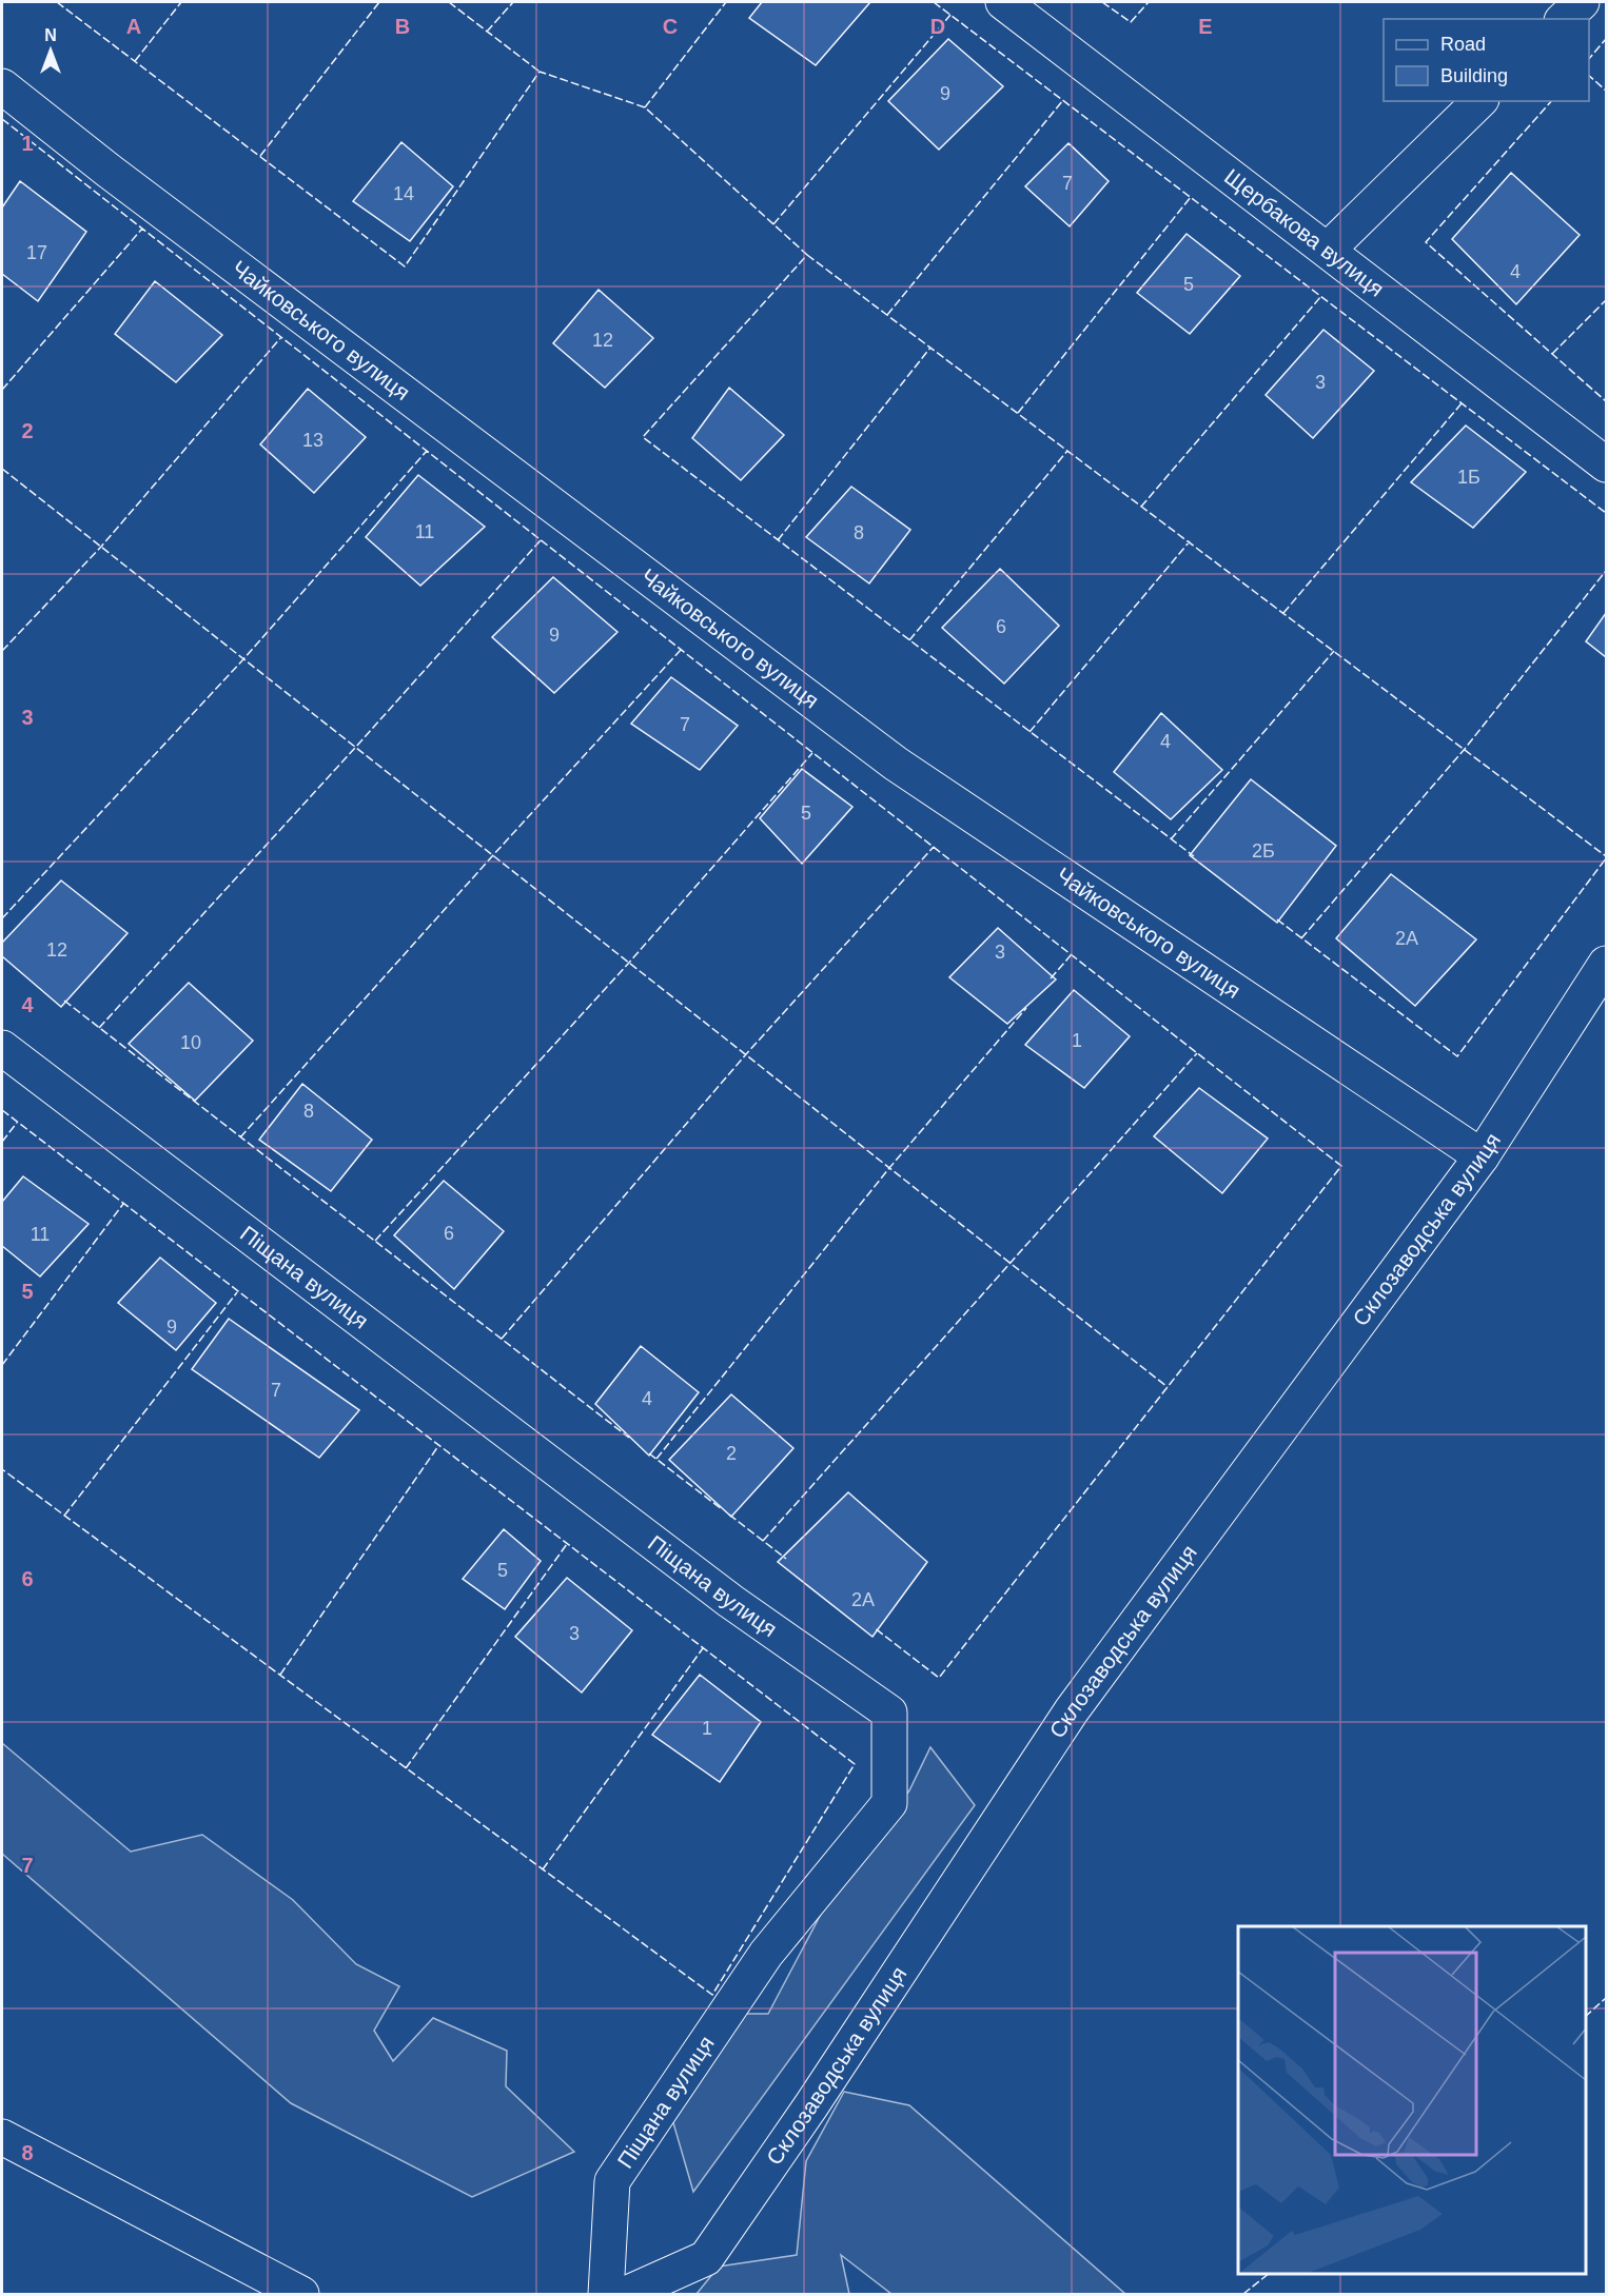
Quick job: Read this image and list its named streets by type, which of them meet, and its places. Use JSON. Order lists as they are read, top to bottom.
{
  "streets": {
    "street": [
      "Щербакова вулиця",
      "Чайковського вулиця",
      "Склозаводська вулиця",
      "Піщана вулиця"
    ]
  },
  "crossings": [
    ["Чайковського вулиця", "Склозаводська вулиця"]
  ],
  "house_numbers": [
    "9",
    "7",
    "14",
    "17",
    "4",
    "5",
    "12",
    "3",
    "13",
    "1Б",
    "11",
    "8",
    "6",
    "9",
    "7",
    "4",
    "5",
    "2Б",
    "2А",
    "12",
    "3",
    "1",
    "10",
    "8",
    "6",
    "11",
    "9",
    "7",
    "4",
    "2",
    "5",
    "2А",
    "3",
    "1"
  ],
  "legend": ["Road", "Building"],
  "north": "top",
  "grid": {
    "columns": [
      "A",
      "B",
      "C",
      "D",
      "E"
    ],
    "rows": [
      "1",
      "2",
      "3",
      "4",
      "5",
      "6",
      "7",
      "8"
    ]
  }
}
